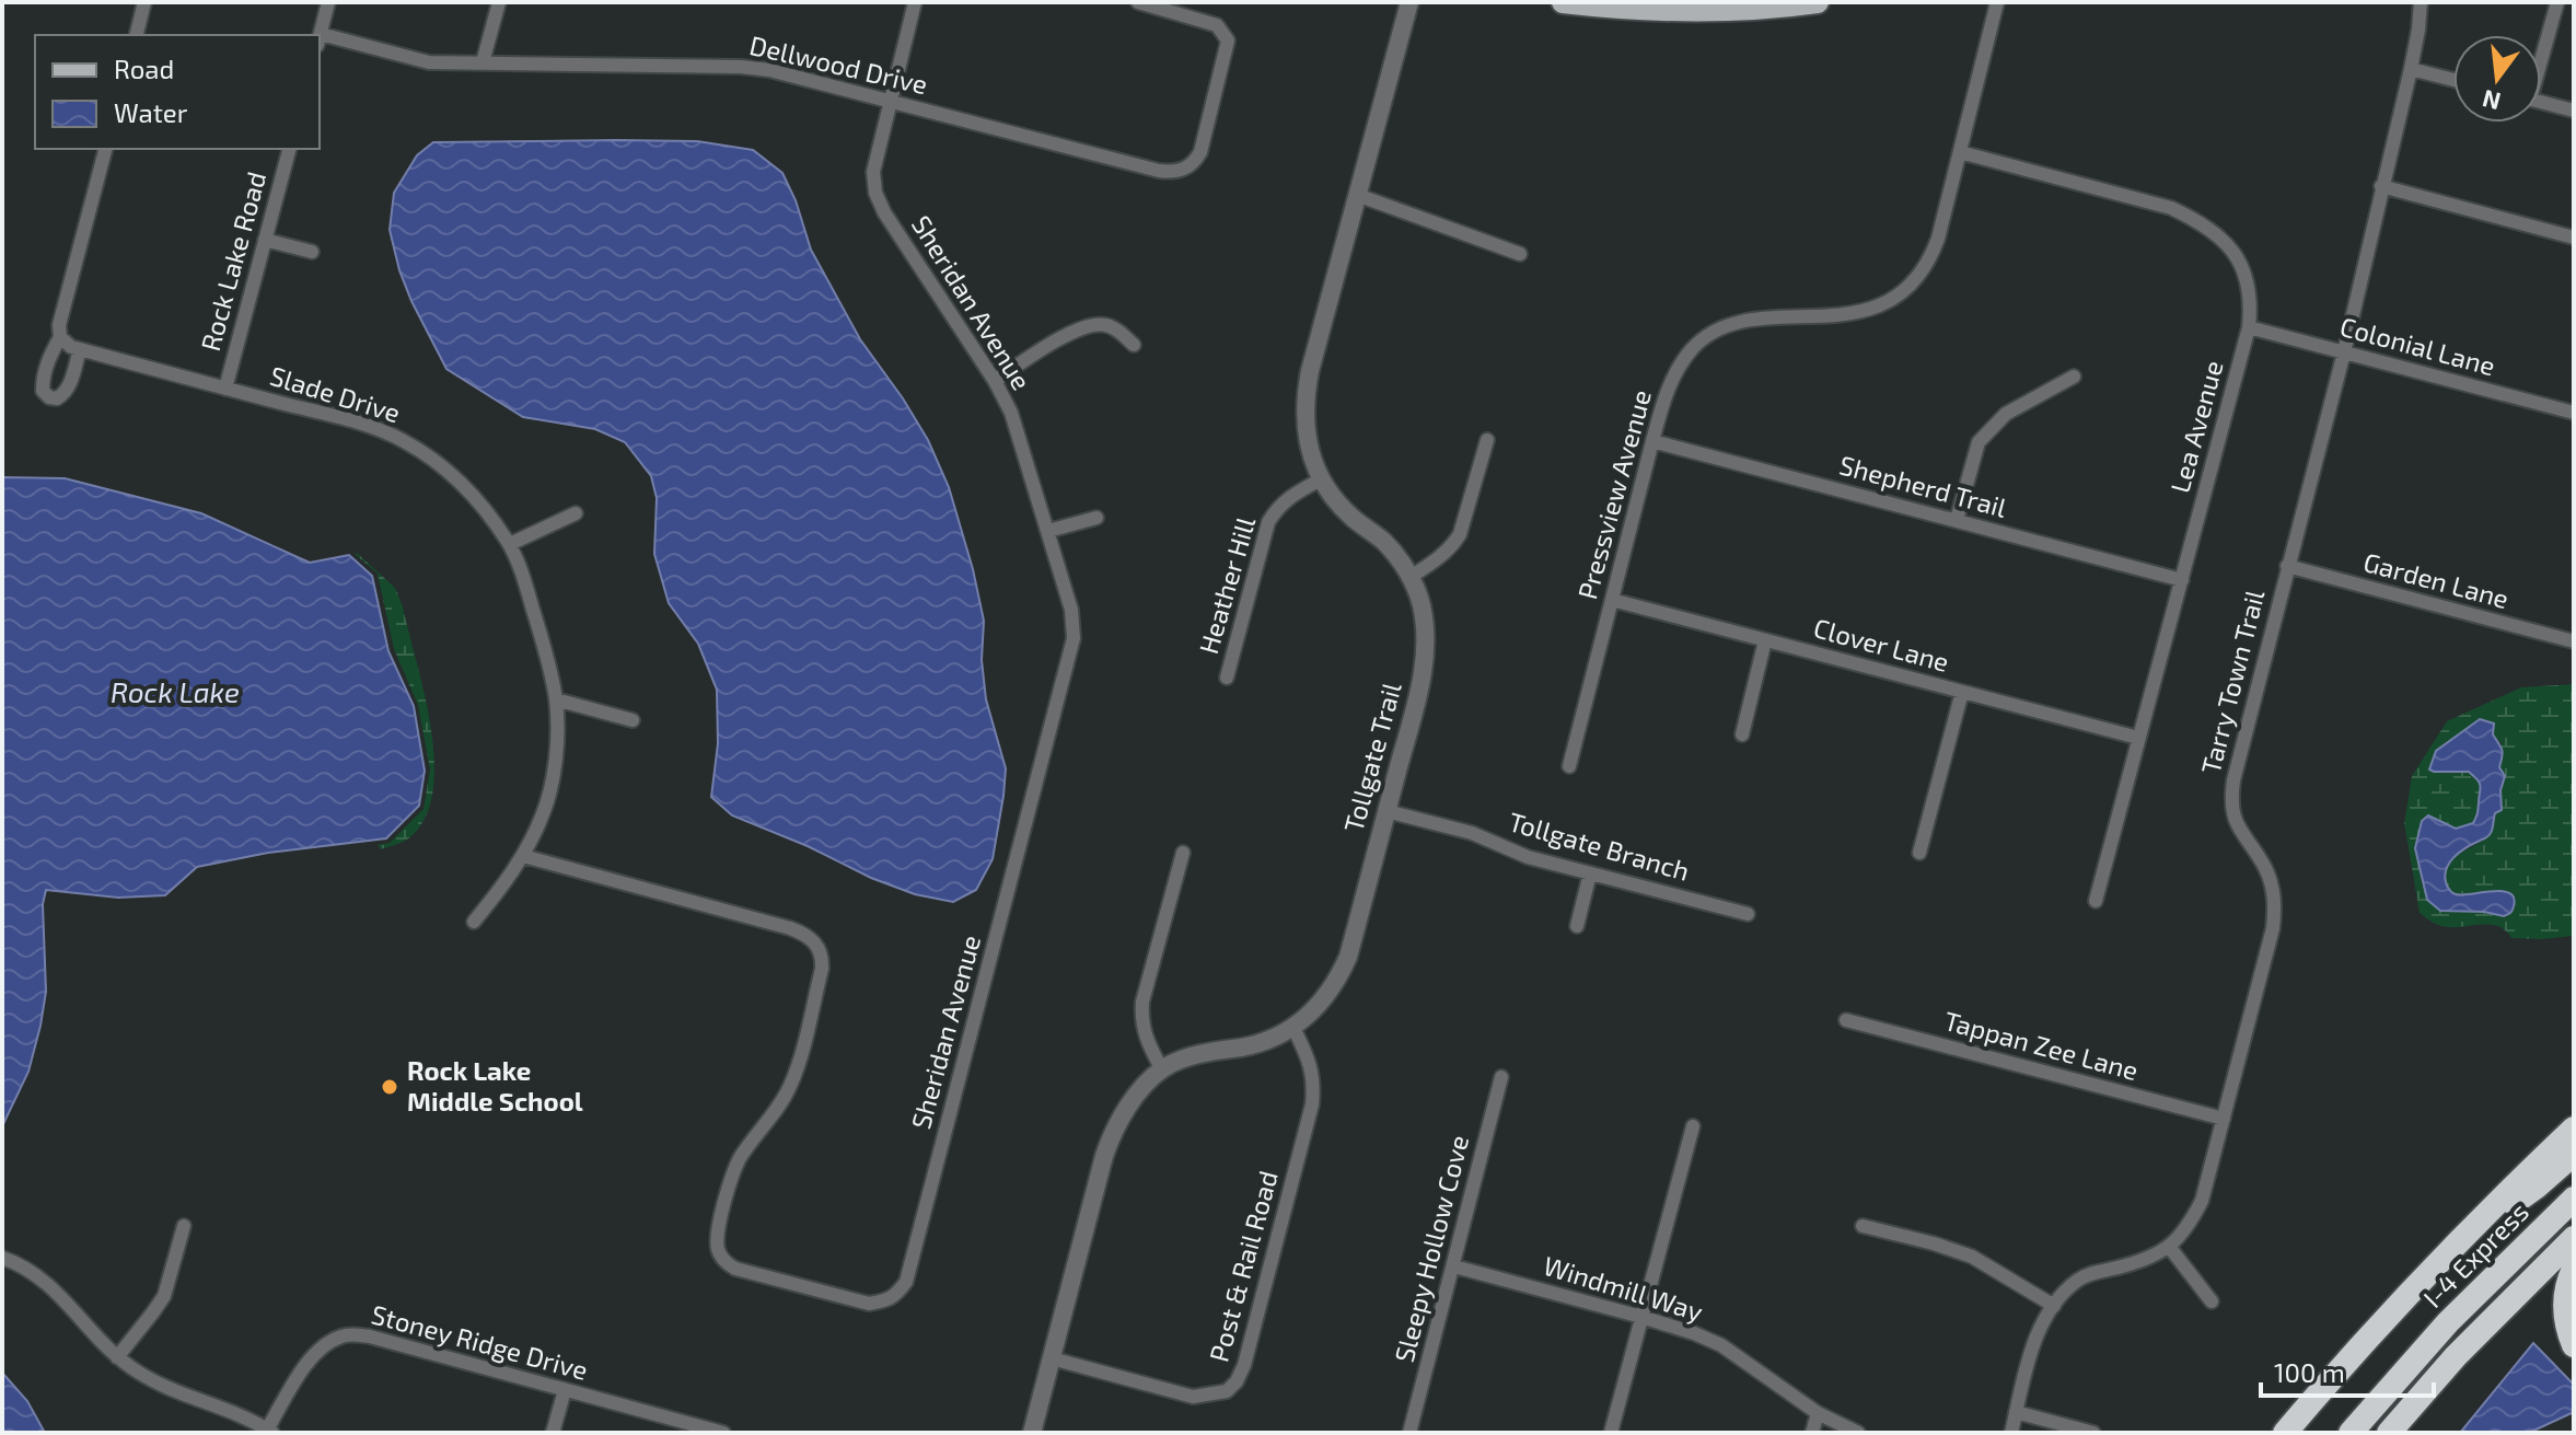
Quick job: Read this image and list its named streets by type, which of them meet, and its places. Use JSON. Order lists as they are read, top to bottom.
{
  "streets": {
    "highway": ["I-4 Express"],
    "street": [
      "Dellwood Drive",
      "Rock Lake Road",
      "Sheridan Avenue",
      "Colonial Lane",
      "Slade Drive",
      "Lea Avenue",
      "Shepherd Trail",
      "Pressview Avenue",
      "Garden Lane",
      "Heather Hill",
      "Clover Lane",
      "Tarry Town Trail",
      "Tollgate Trail",
      "Tollgate Branch",
      "Tappan Zee Lane",
      "Sleepy Hollow Cove",
      "Post & Rail Road",
      "Windmill Way",
      "Stoney Ridge Drive"
    ]
  },
  "crossings": [
    ["Dellwood Drive", "Sheridan Avenue"],
    ["Rock Lake Road", "Slade Drive"],
    ["Sheridan Avenue", "Slade Drive"],
    ["Colonial Lane", "Lea Avenue"],
    ["Colonial Lane", "Tarry Town Trail"],
    ["Lea Avenue", "Shepherd Trail"],
    ["Lea Avenue", "Pressview Avenue"],
    ["Lea Avenue", "Clover Lane"],
    ["Shepherd Trail", "Pressview Avenue"],
    ["Pressview Avenue", "Clover Lane"],
    ["Garden Lane", "Tarry Town Trail"],
    ["Heather Hill", "Tollgate Trail"],
    ["Tarry Town Trail", "Tappan Zee Lane"],
    ["Tollgate Trail", "Tollgate Branch"],
    ["Tollgate Trail", "Post & Rail Road"],
    ["Sleepy Hollow Cove", "Windmill Way"]
  ],
  "water": ["Rock Lake"],
  "places": ["Rock Lake Middle School"],
  "legend": ["Road", "Water"],
  "scale_bar": "100 m",
  "north": "bottom"
}
